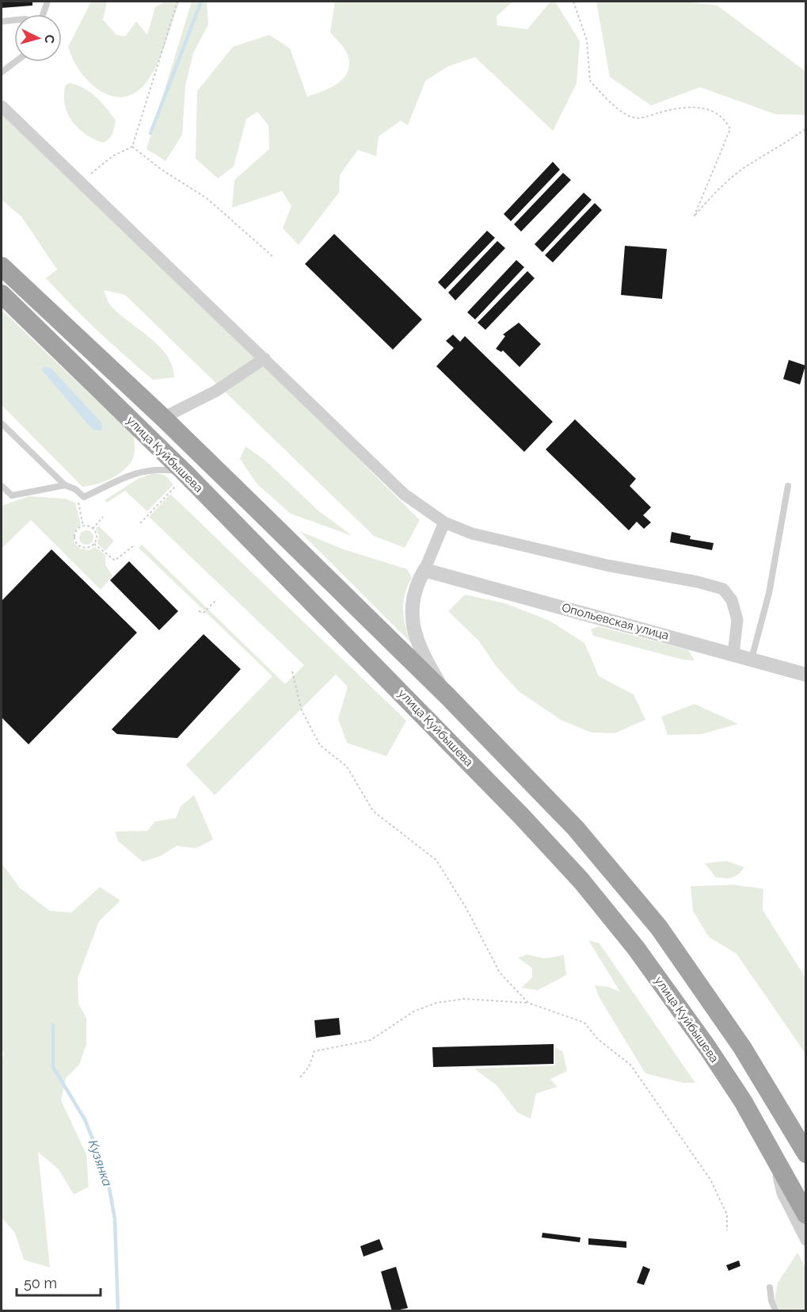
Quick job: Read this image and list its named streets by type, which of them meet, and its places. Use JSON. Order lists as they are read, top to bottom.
{
  "streets": {
    "highway": ["улица Куйбышева"],
    "street": ["Опольевская улица"]
  },
  "water": ["Кузянка"],
  "scale_bar": "50 m",
  "north": "right"
}
